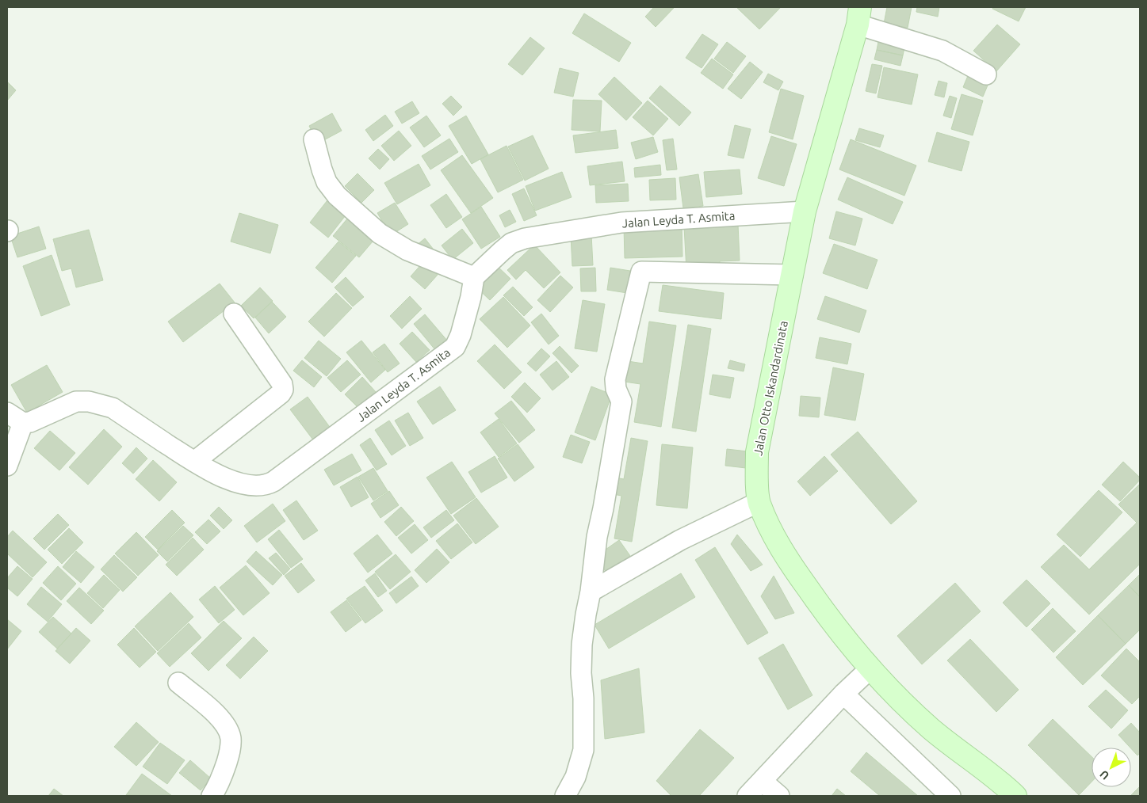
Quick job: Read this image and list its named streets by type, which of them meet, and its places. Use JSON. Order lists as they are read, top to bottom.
{
  "streets": {
    "main road": ["Jalan Otto Iskandardinata"],
    "street": ["Jalan Leyda T. Asmita"]
  },
  "crossings": [
    ["Jalan Leyda T. Asmita", "Jalan Otto Iskandardinata"]
  ],
  "north": "bottom left"
}
